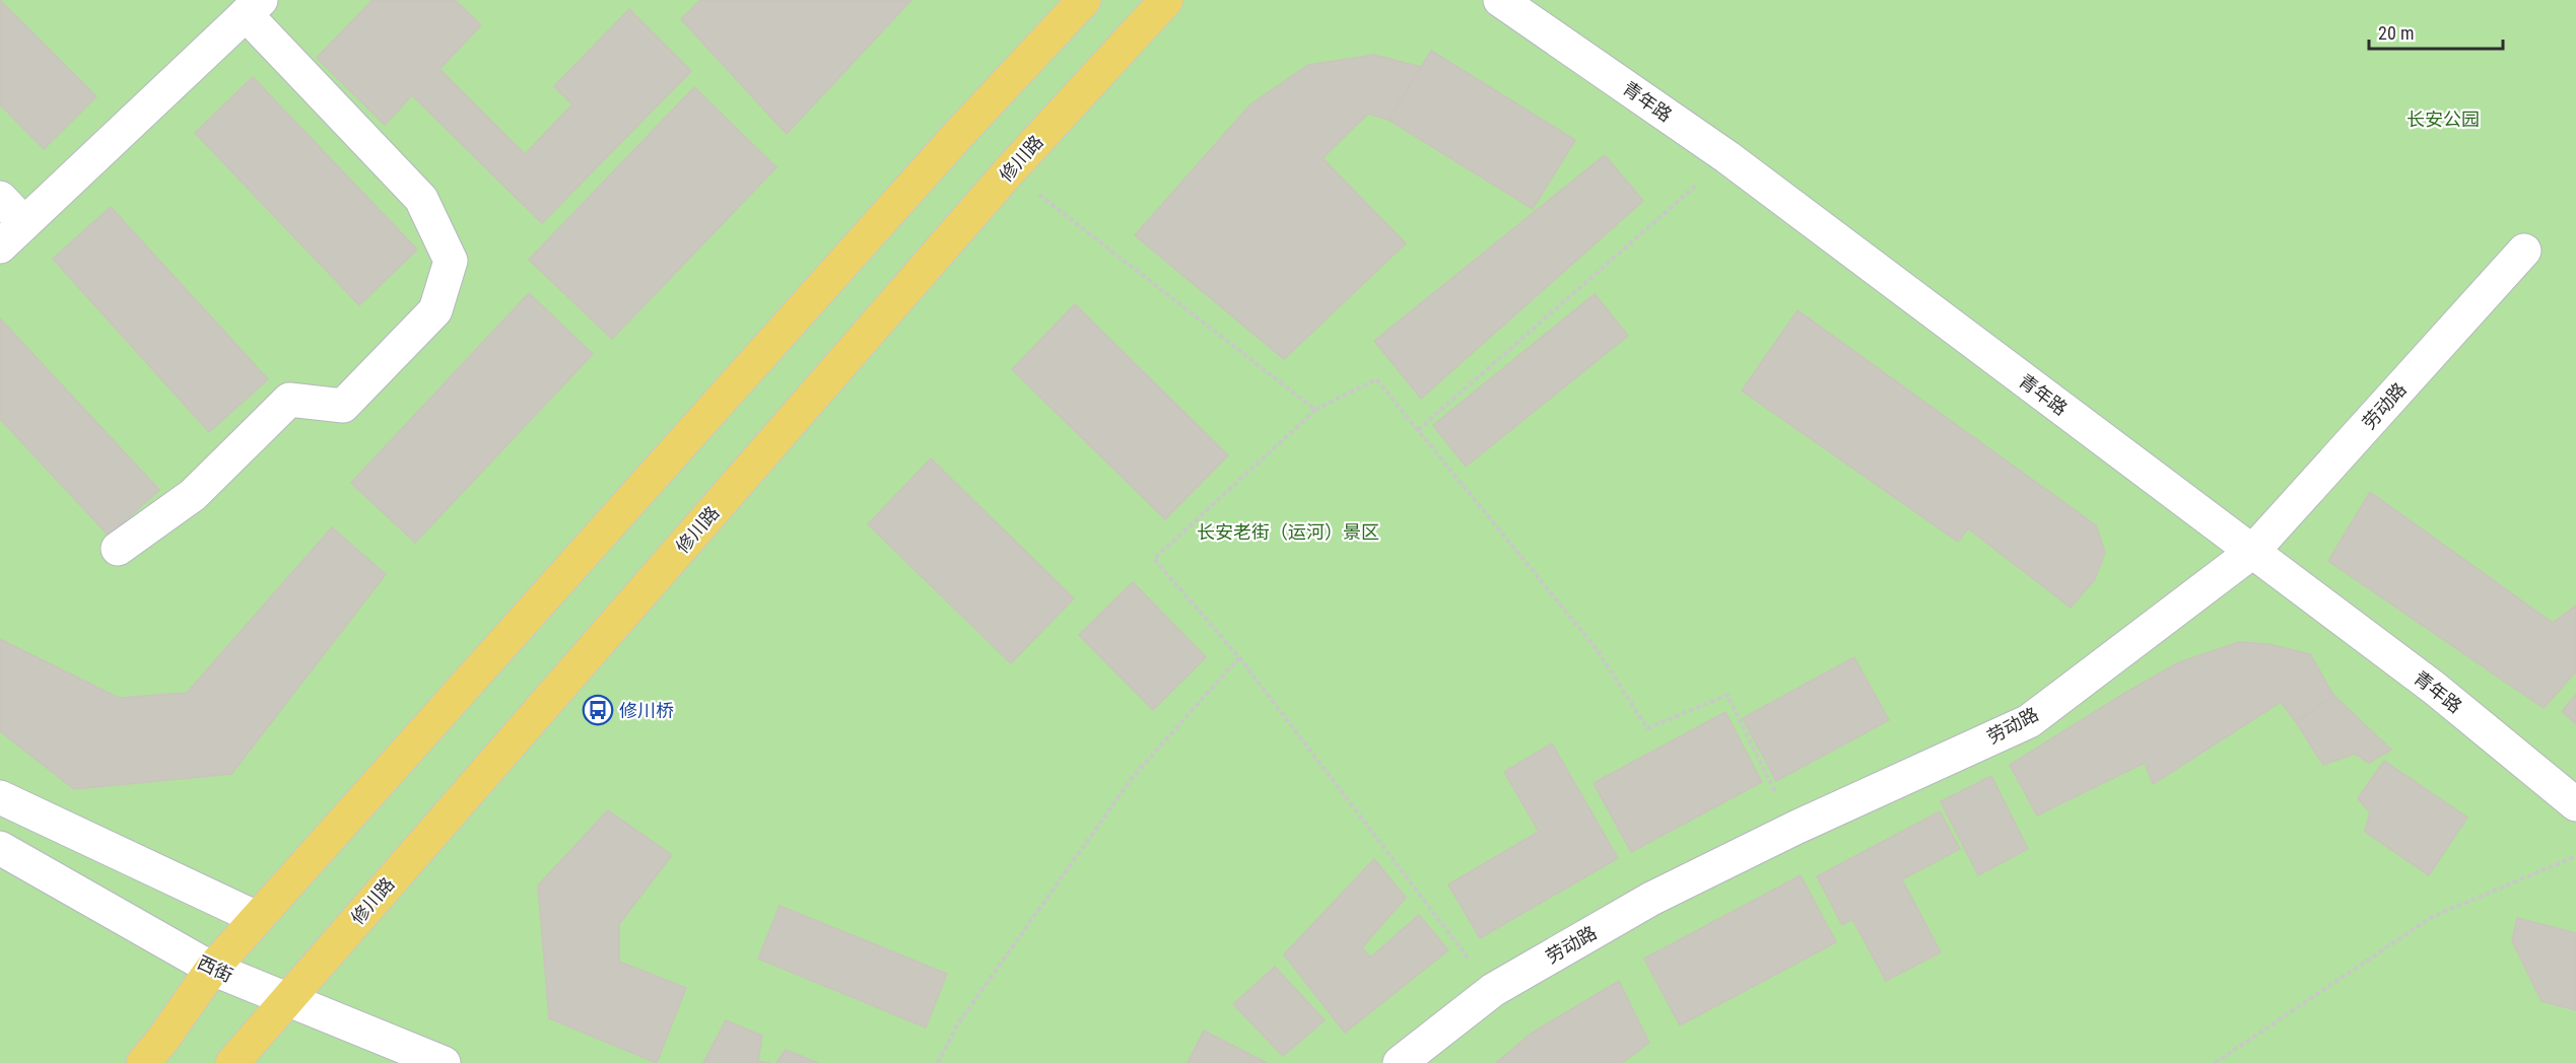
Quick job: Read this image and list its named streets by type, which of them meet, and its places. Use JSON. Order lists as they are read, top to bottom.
{
  "streets": {
    "main road": ["修川路"],
    "street": ["青年路", "劳动路", "西街"]
  },
  "crossings": [
    ["青年路", "劳动路"],
    ["修川路", "西街"]
  ],
  "parks": ["长安公园", "长安老街（运河）景区"],
  "places": {
    "bus stop": ["修川桥"]
  },
  "scale_bar": "20 m"
}
